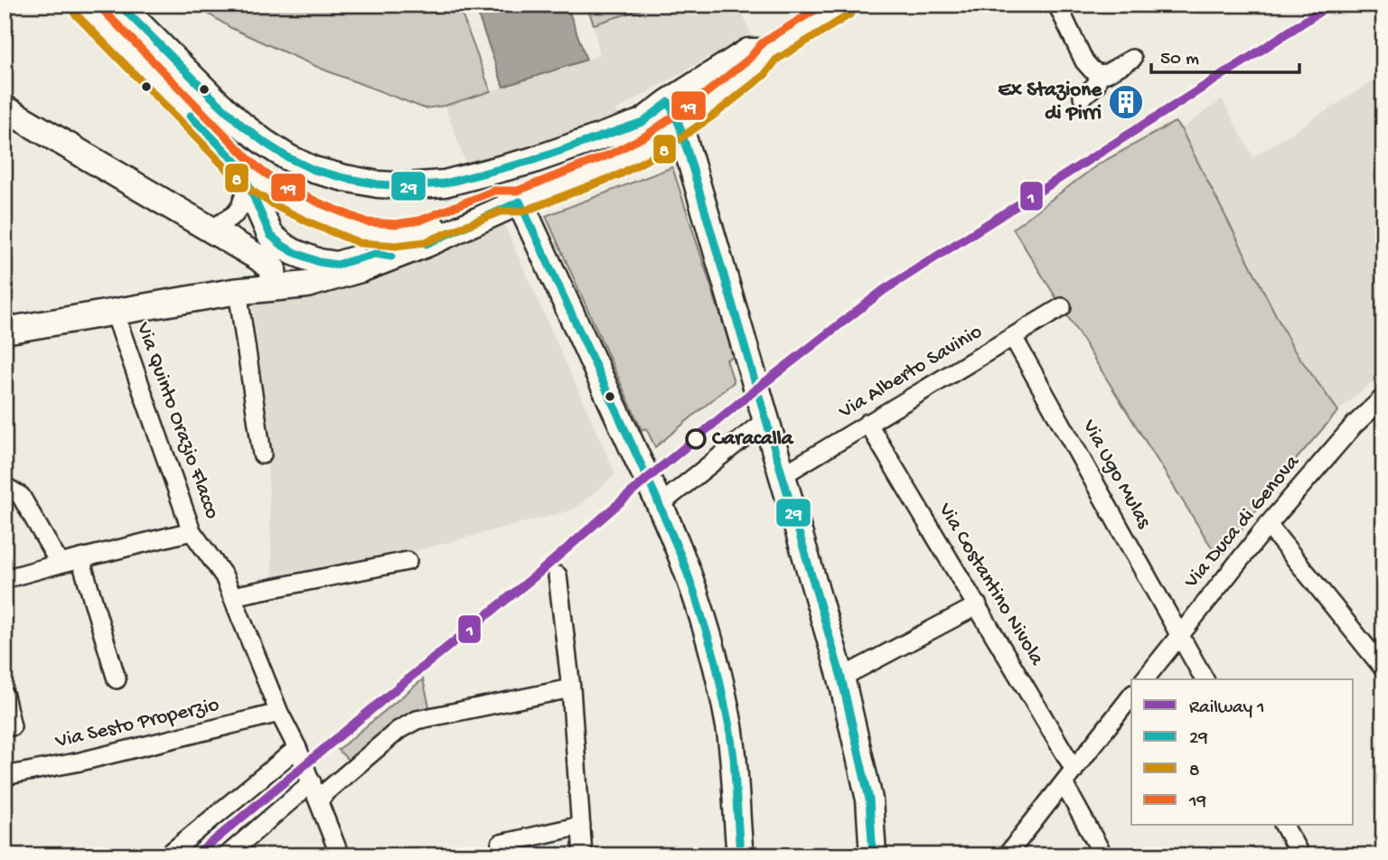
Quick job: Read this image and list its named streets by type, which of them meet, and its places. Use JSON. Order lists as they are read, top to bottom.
{
  "streets": {
    "street": [
      "Via Alberto Savinio",
      "Via Quinto Orazio Flacco",
      "Via Ugo Mulas",
      "Via Duca di Genova",
      "Via Costantino Nivola",
      "Via Sesto Properzio"
    ]
  },
  "crossings": [
    ["Via Alberto Savinio", "Via Ugo Mulas"],
    ["Via Alberto Savinio", "Via Costantino Nivola"],
    ["Via Quinto Orazio Flacco", "Via Sesto Properzio"],
    ["Via Ugo Mulas", "Via Duca di Genova"]
  ],
  "places": {
    "building": ["Ex Stazione di Pirri"],
    "other": ["Caracalla"]
  },
  "lines": [
    "rail line 1",
    "transit line 29",
    "transit line 19",
    "transit line 8"
  ],
  "legend": [
    "Railway 1",
    "29",
    "8",
    "19"
  ],
  "scale_bar": "50 m"
}
